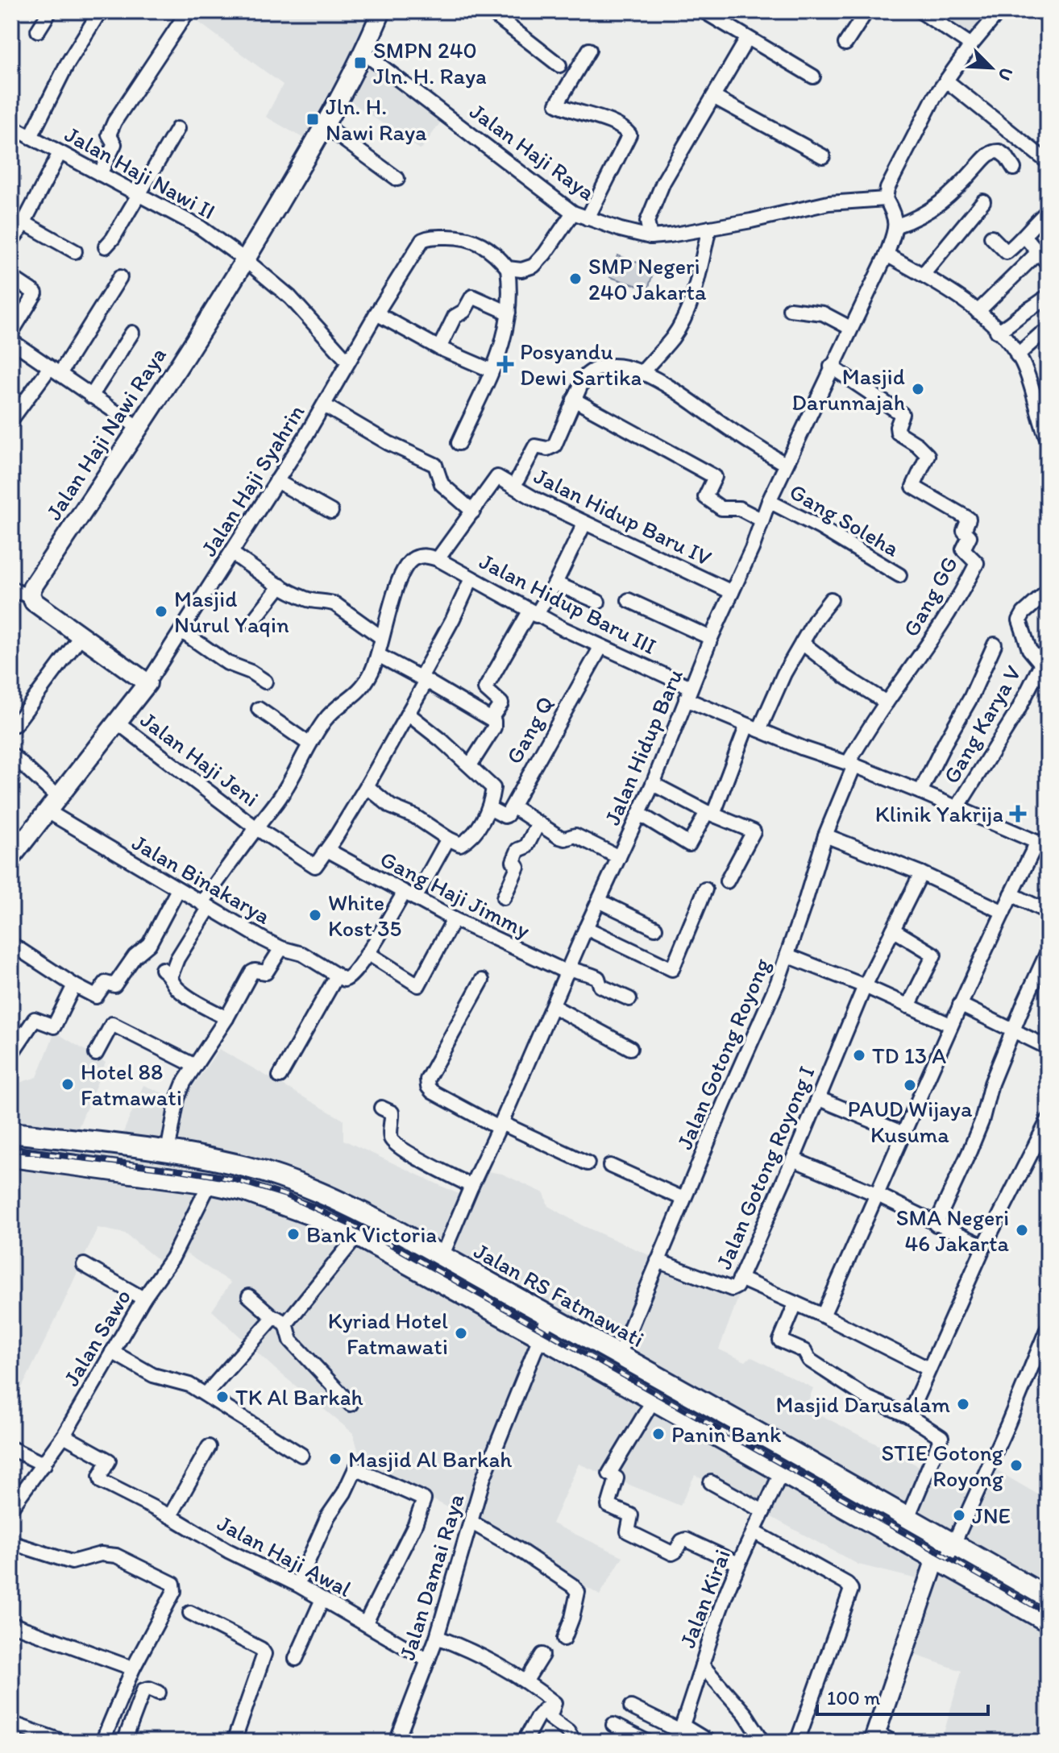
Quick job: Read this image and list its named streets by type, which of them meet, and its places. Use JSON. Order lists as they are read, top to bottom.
{
  "streets": {
    "main road": ["Jalan RS Fatmawati"],
    "street": [
      "Jalan Haji Raya",
      "Jalan Haji Nawi II",
      "Jalan Haji Nawi Raya",
      "Jalan Haji Syahrin",
      "Jalan Hidup Baru IV",
      "Gang Soleha",
      "Gang GG",
      "Jalan Hidup Baru III",
      "Gang Karya V",
      "Gang Q",
      "Jalan Hidup Baru",
      "Jalan Haji Jeni",
      "Jalan Binakarya",
      "Gang Haji Jimmy",
      "Jalan Gotong Royong",
      "Jalan Gotong Royong I",
      "Jalan Sawo",
      "Jalan Haji Awal",
      "Jalan Damai Raya",
      "Jalan Kirai"
    ]
  },
  "crossings": [
    ["Jalan Haji Raya", "Jalan Haji Nawi Raya"],
    ["Jalan Haji Nawi II", "Jalan Haji Nawi Raya"],
    ["Jalan Hidup Baru IV", "Jalan Hidup Baru"],
    ["Gang Soleha", "Jalan Hidup Baru"],
    ["Gang GG", "Jalan Hidup Baru"],
    ["Gang GG", "Jalan Gotong Royong"],
    ["Jalan Hidup Baru III", "Gang Karya V"],
    ["Jalan Hidup Baru III", "Gang Q"],
    ["Jalan Hidup Baru III", "Jalan Hidup Baru"],
    ["Jalan Hidup Baru III", "Jalan Gotong Royong"],
    ["Jalan Hidup Baru", "Gang Haji Jimmy"],
    ["Jalan Hidup Baru", "Jalan RS Fatmawati"],
    ["Jalan Haji Jeni", "Gang Haji Jimmy"],
    ["Jalan Gotong Royong", "Jalan Gotong Royong I"],
    ["Jalan Gotong Royong", "Jalan RS Fatmawati"],
    ["Jalan RS Fatmawati", "Jalan Sawo"],
    ["Jalan RS Fatmawati", "Jalan Damai Raya"],
    ["Jalan RS Fatmawati", "Jalan Kirai"],
    ["Jalan Sawo", "Jalan Haji Awal"],
    ["Jalan Haji Awal", "Jalan Damai Raya"]
  ],
  "places": {
    "transit": ["SMPN 240 Jln. H. Raya", "Jln. H. Nawi Raya"],
    "other": [
      "SMP Negeri 240 Jakarta",
      "Masjid Darunnajah",
      "Masjid Nurul Yaqin",
      "White Kost 35",
      "TD 13 A",
      "Hotel 88 Fatmawati",
      "PAUD Wijaya Kusuma",
      "SMA Negeri 46 Jakarta",
      "Bank Victoria",
      "Kyriad Hotel Fatmawati",
      "TK Al Barkah",
      "Masjid Darusalam",
      "Panin Bank",
      "Masjid Al Barkah",
      "STIE Gotong Royong",
      "JNE"
    ],
    "health": ["Posyandu Dewi Sartika", "Klinik Yakrija"]
  },
  "scale_bar": "100 m",
  "north": "bottom right"
}
